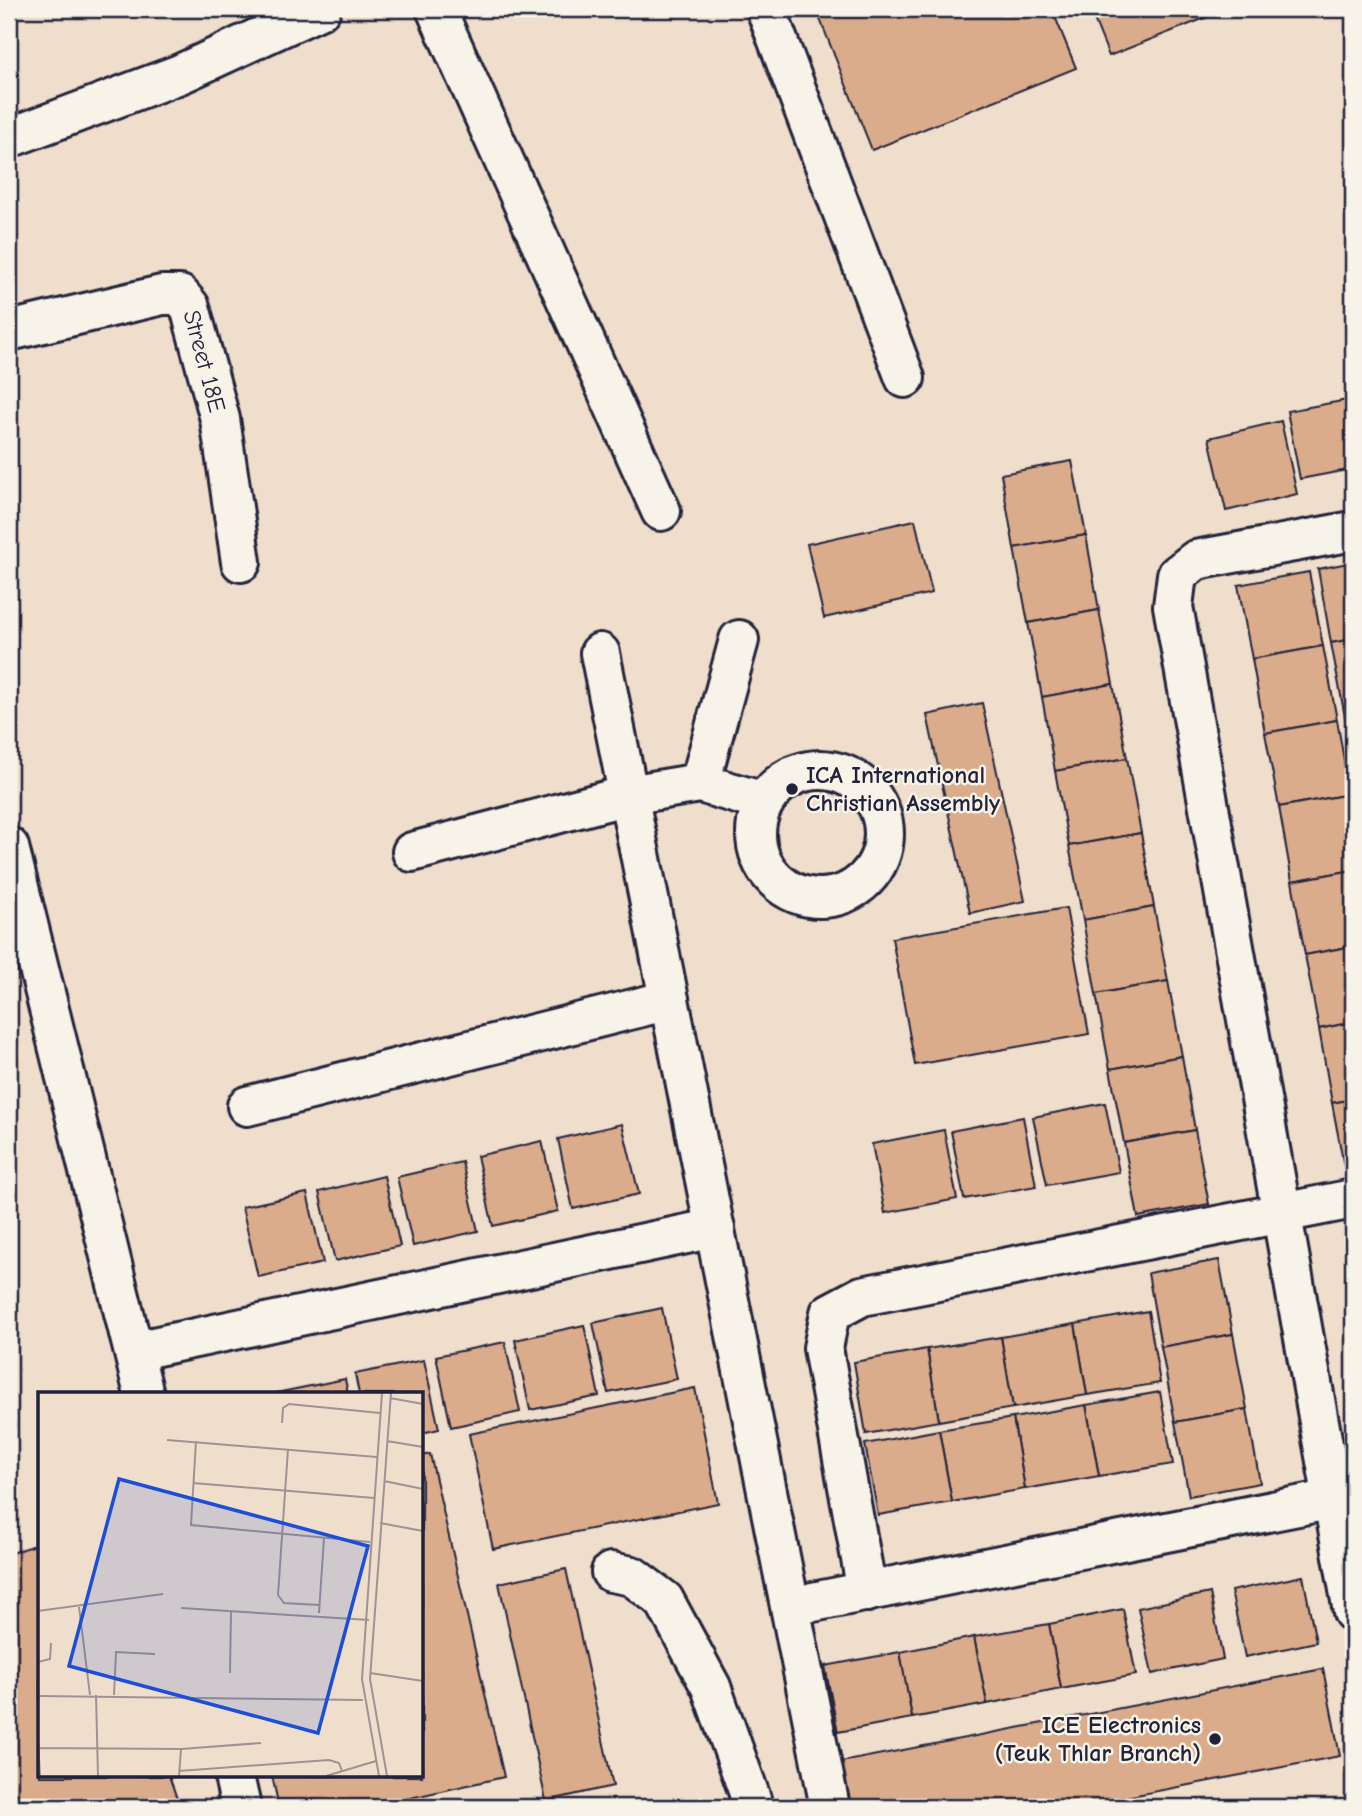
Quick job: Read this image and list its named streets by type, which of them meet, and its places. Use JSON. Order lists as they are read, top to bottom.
{
  "streets": {
    "street": ["Street 18E"]
  },
  "places": ["ICA International Christian Assembly", "ICE Electronics (Teuk Thlar Branch)"]
}
